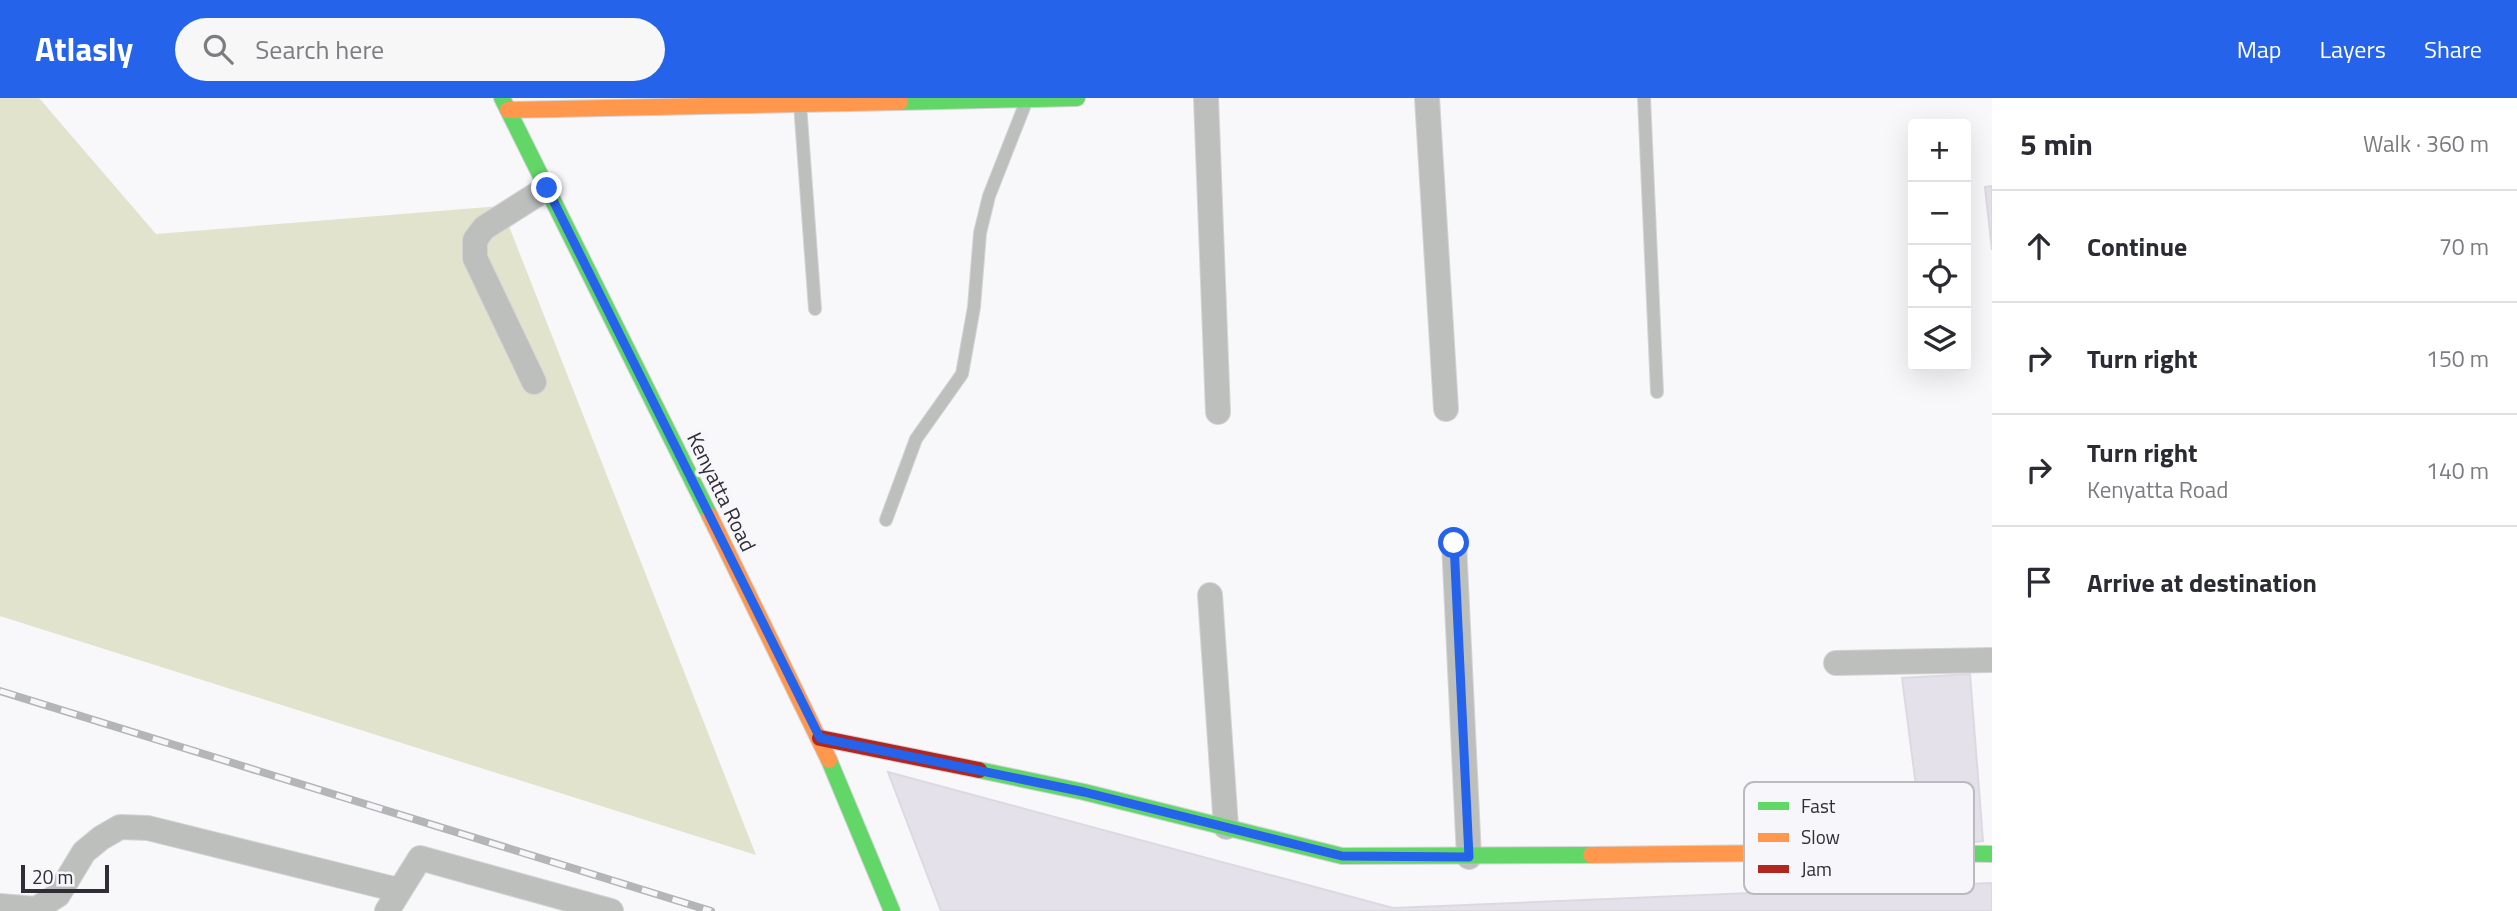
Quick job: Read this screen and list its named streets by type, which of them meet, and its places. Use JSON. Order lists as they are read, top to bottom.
{
  "streets": {
    "street": ["Kenyatta Road"]
  },
  "legend": ["Fast", "Slow", "Jam"],
  "scale_bar": "20 m",
  "page": {
    "header": "Atlasly",
    "search": "Search here",
    "nav": ["Map", "Layers", "Share"],
    "heading": ["5 min", "Walk · 360 m"],
    "map_buttons": ["+", "−"],
    "list": [
      ["Continue", "70 m"],
      ["Turn right", "150 m"],
      ["Turn right", "Kenyatta Road", "140 m"],
      "Arrive at destination"
    ],
    "scale": "20 m"
  }
}
